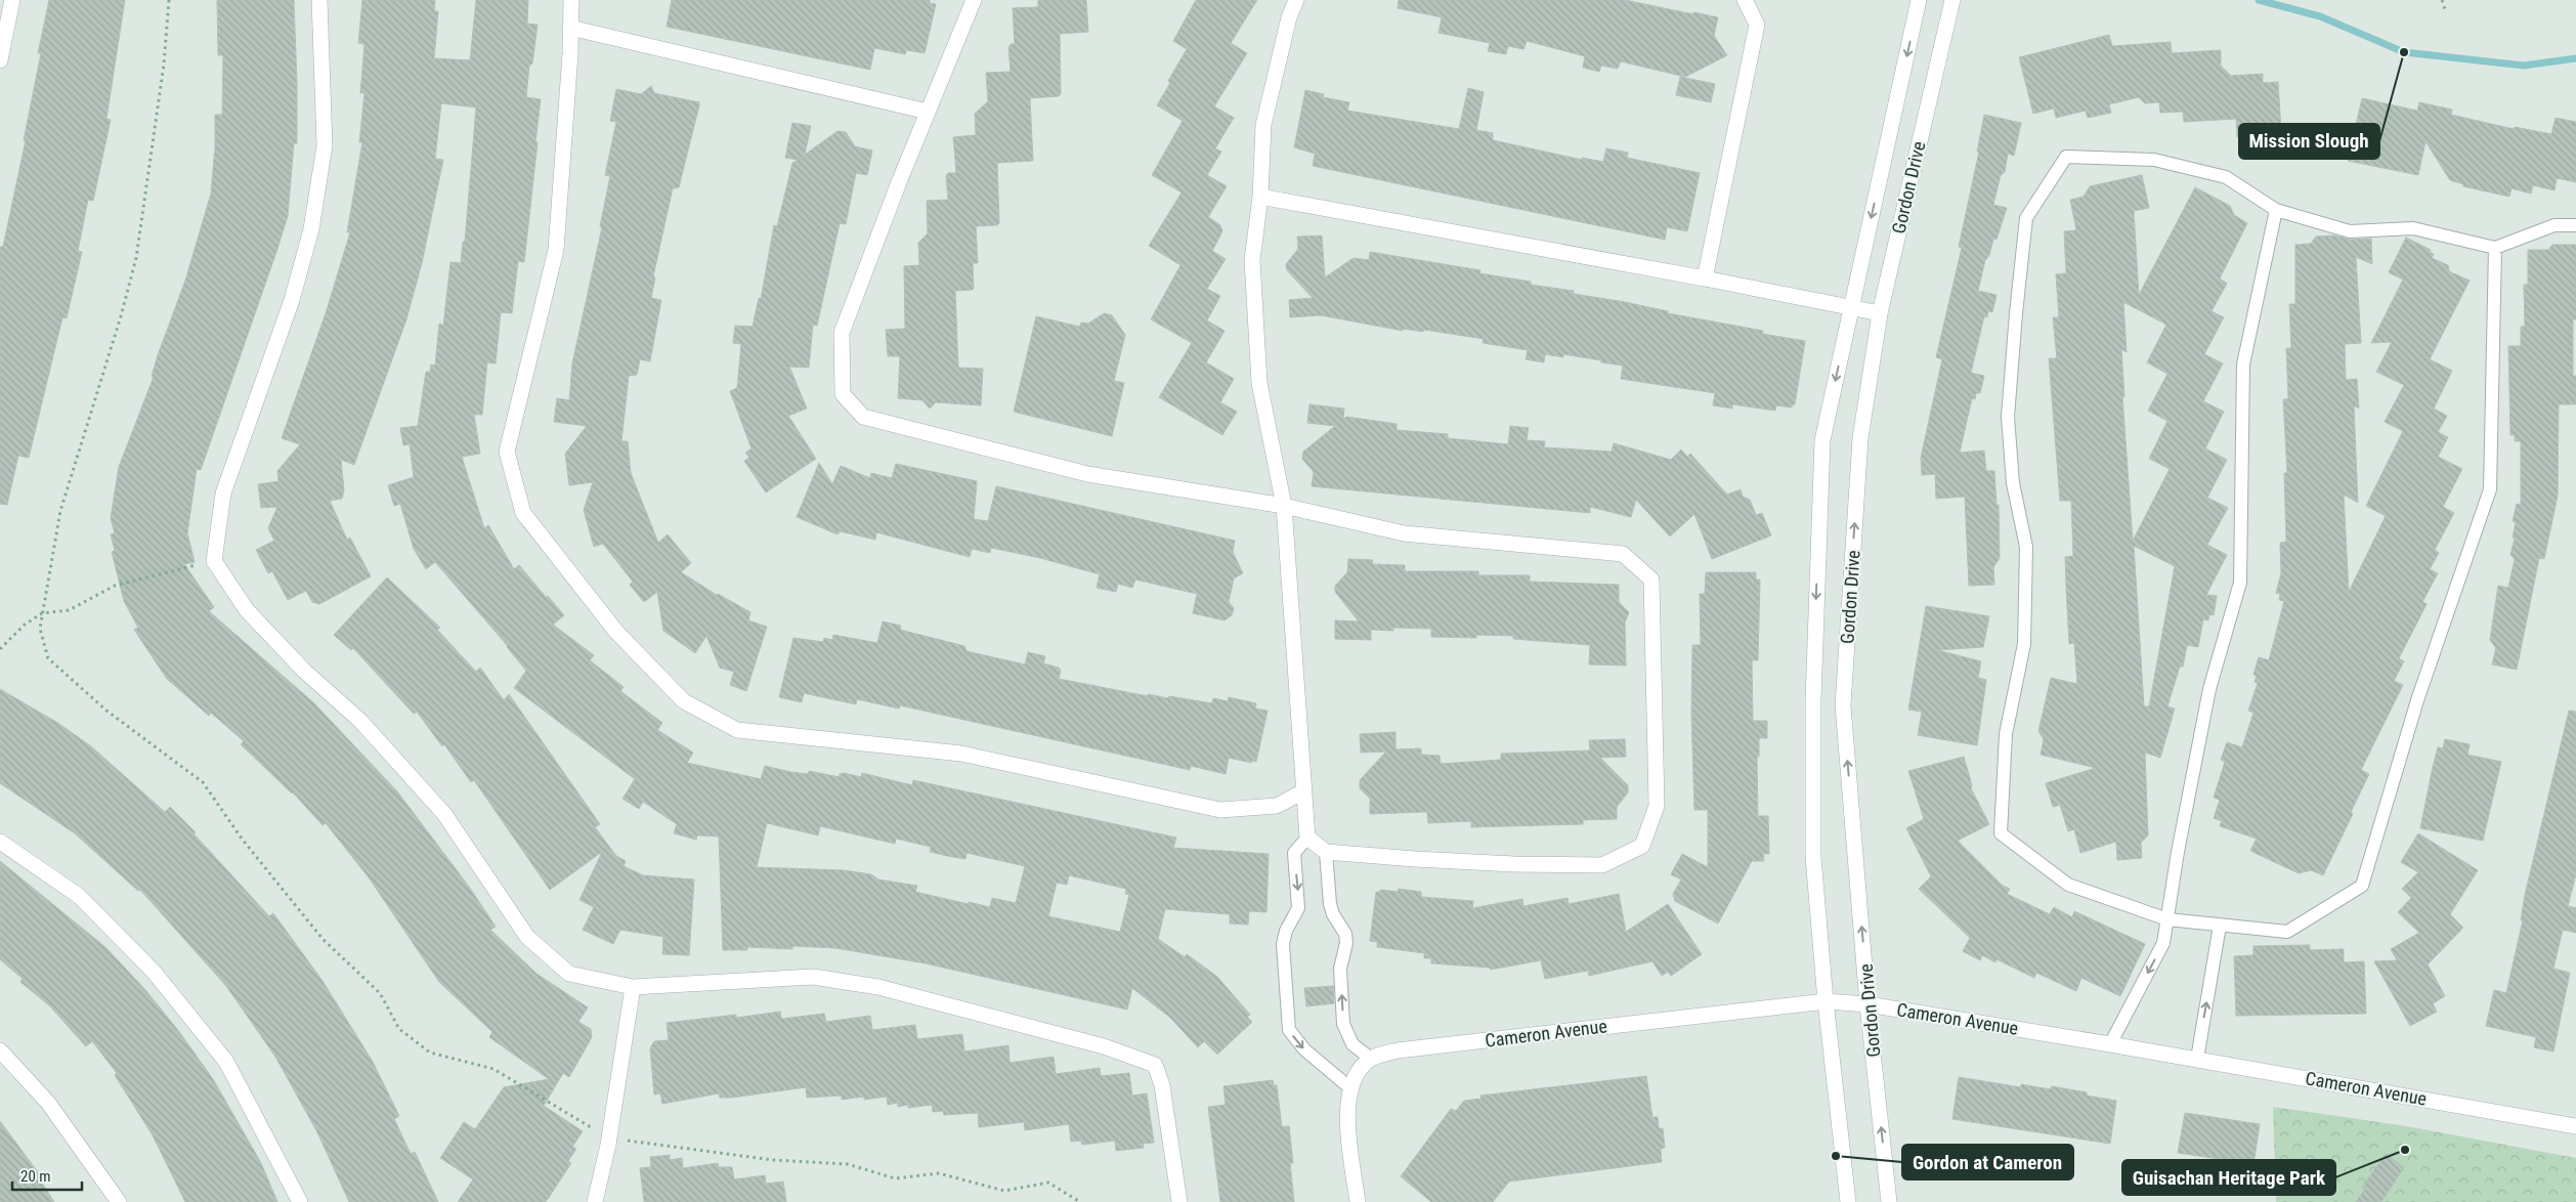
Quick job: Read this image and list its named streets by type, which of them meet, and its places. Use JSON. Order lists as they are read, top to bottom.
{
  "streets": {
    "street": ["Gordon Drive", "Cameron Avenue"]
  },
  "crossings": [
    ["Gordon Drive", "Cameron Avenue"]
  ],
  "places": ["Mission Slough", "Guisachan Heritage Park", "Gordon at Cameron"],
  "scale_bar": "20 m"
}
